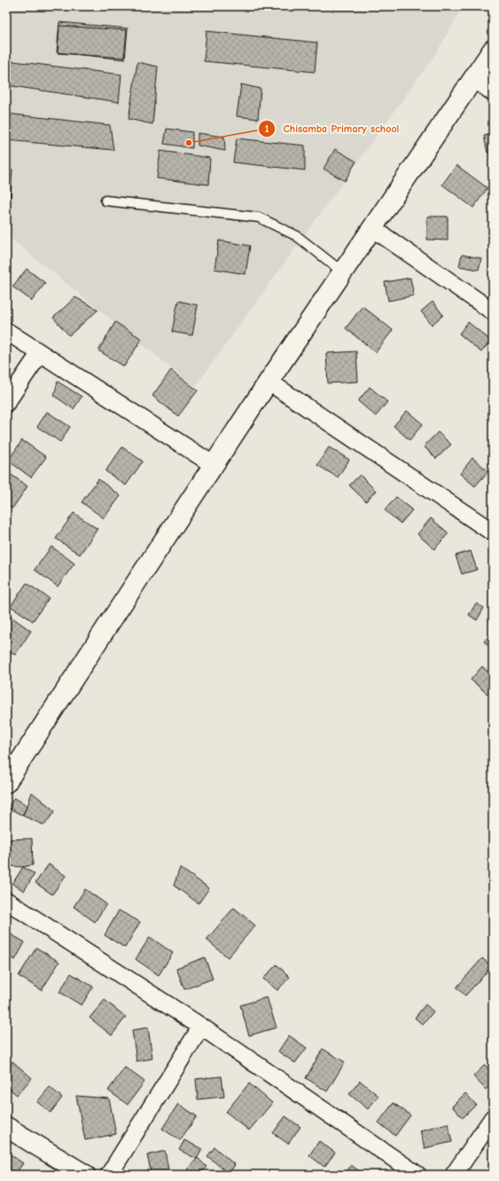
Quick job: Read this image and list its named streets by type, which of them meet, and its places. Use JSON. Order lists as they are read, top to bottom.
{
  "places": ["Chisamba Primary school"]
}
